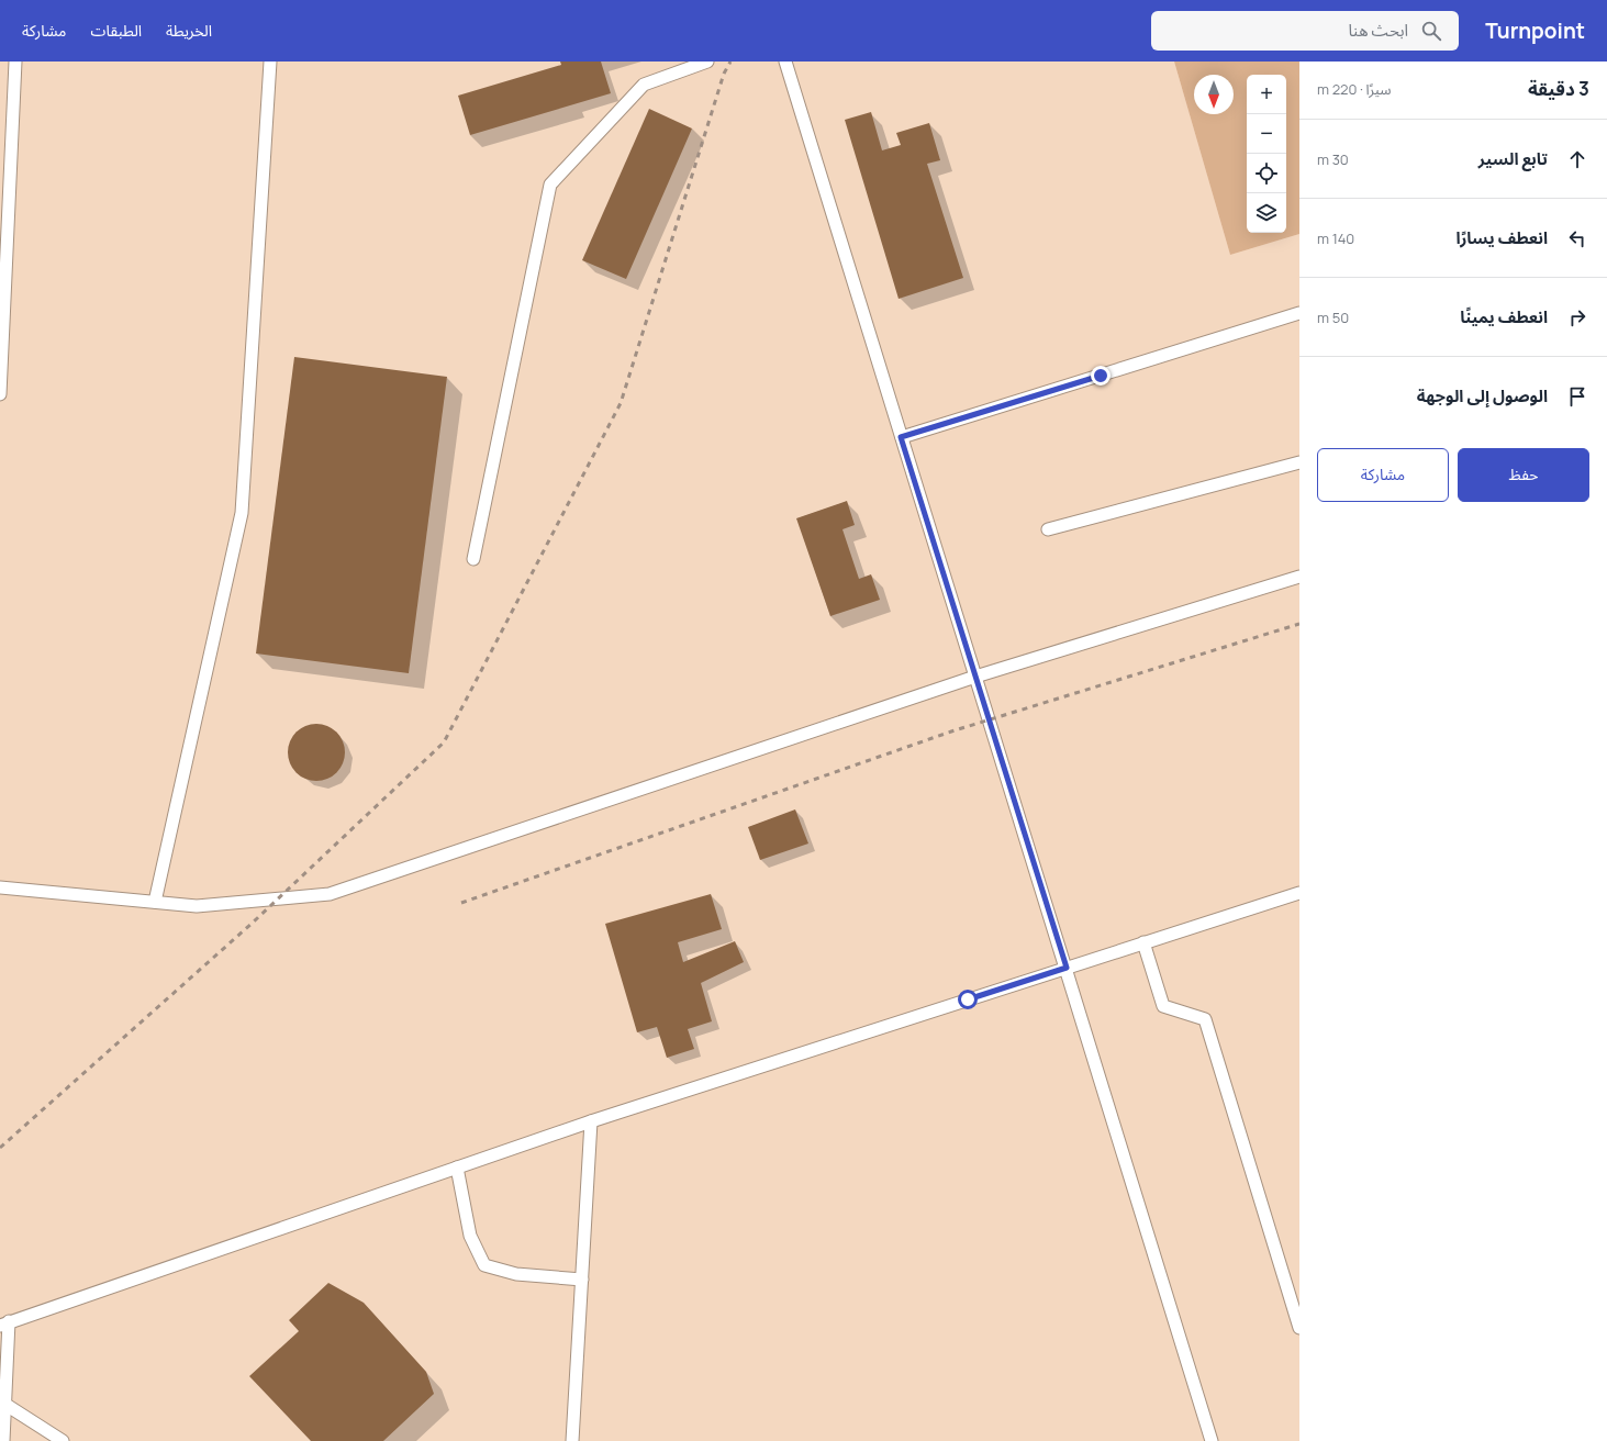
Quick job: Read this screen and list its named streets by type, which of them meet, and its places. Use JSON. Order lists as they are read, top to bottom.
{
  "north": "bottom",
  "page": {
    "header": "Turnpoint",
    "search": "ابحث هنا",
    "nav": ["الخريطة", "الطبقات", "مشاركة"],
    "heading": ["3 دقيقة", "سيرًا · 220 m"],
    "map_buttons": ["+", "−"],
    "list": [
      ["تابع السير", "30 m"],
      ["انعطف يسارًا", "140 m"],
      ["انعطف يمينًا", "50 m"],
      "الوصول إلى الوجهة"
    ],
    "buttons": ["حفظ", "مشاركة"]
  }
}
